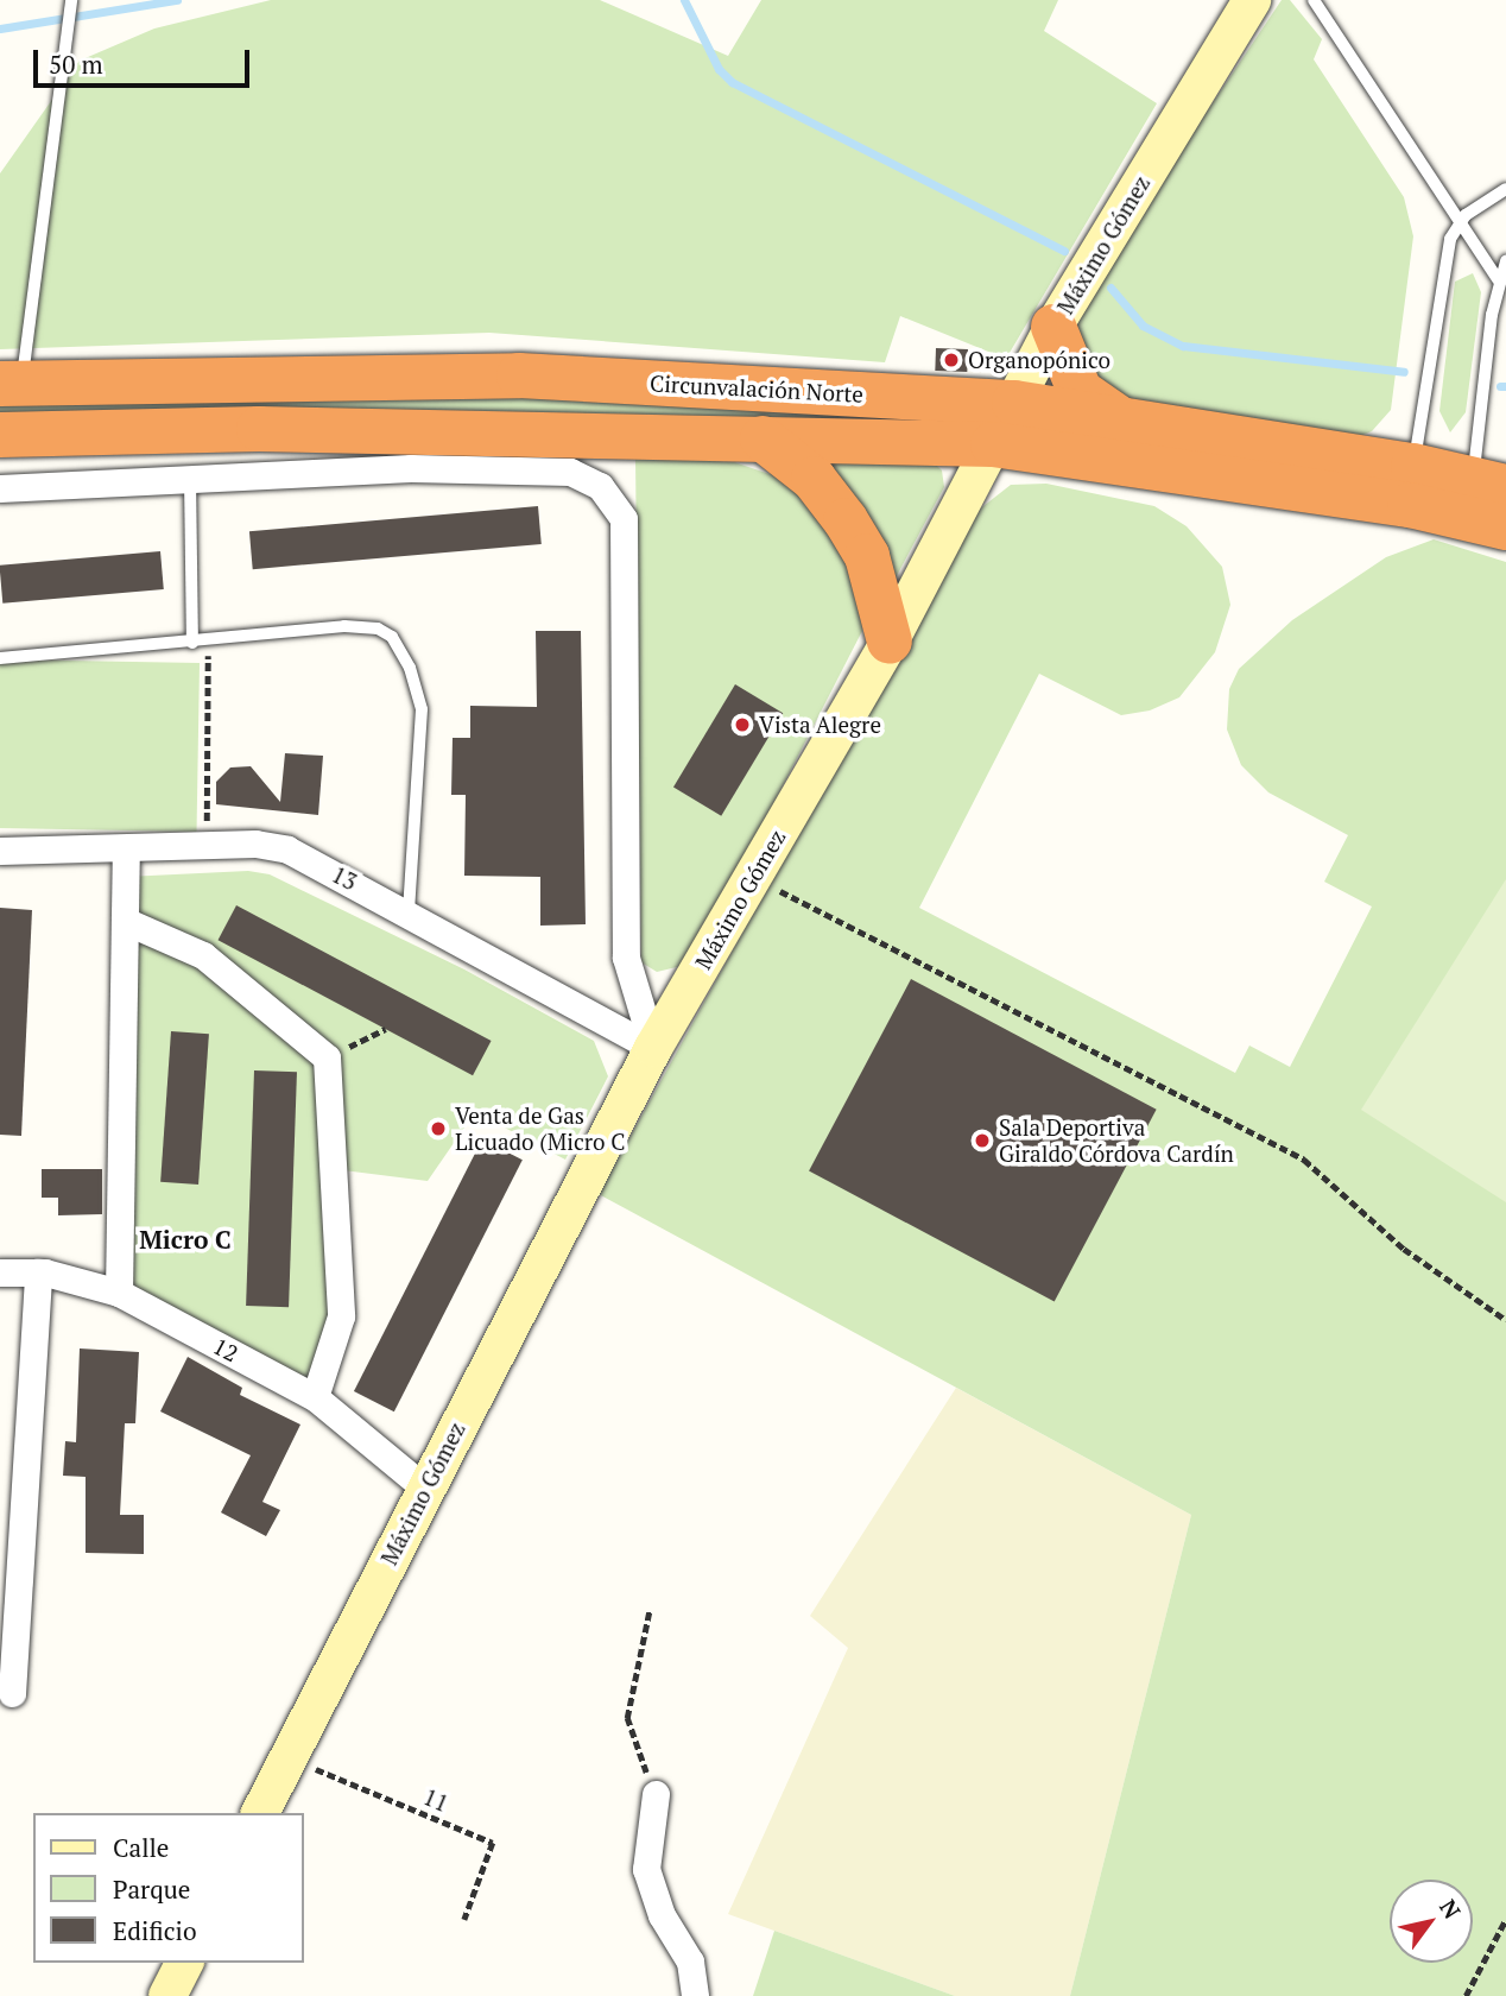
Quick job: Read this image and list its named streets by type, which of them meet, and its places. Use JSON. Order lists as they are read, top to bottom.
{
  "streets": {
    "highway": ["Circunvalación Norte"],
    "main road": ["Máximo Gómez"],
    "street": ["13", "12"],
    "path": ["11"]
  },
  "crossings": [
    ["Máximo Gómez", "Circunvalación Norte"],
    ["Máximo Gómez", "13"],
    ["Máximo Gómez", "12"],
    ["Máximo Gómez", "11"]
  ],
  "districts": ["Micro C"],
  "places": [
    "Organopónico",
    "Vista Alegre",
    "Venta de Gas Licuado (Micro C",
    "Sala Deportiva Giraldo Córdova Cardín"
  ],
  "legend": ["Calle", "Parque", "Edificio"],
  "scale_bar": "50 m",
  "north": "top right"
}
